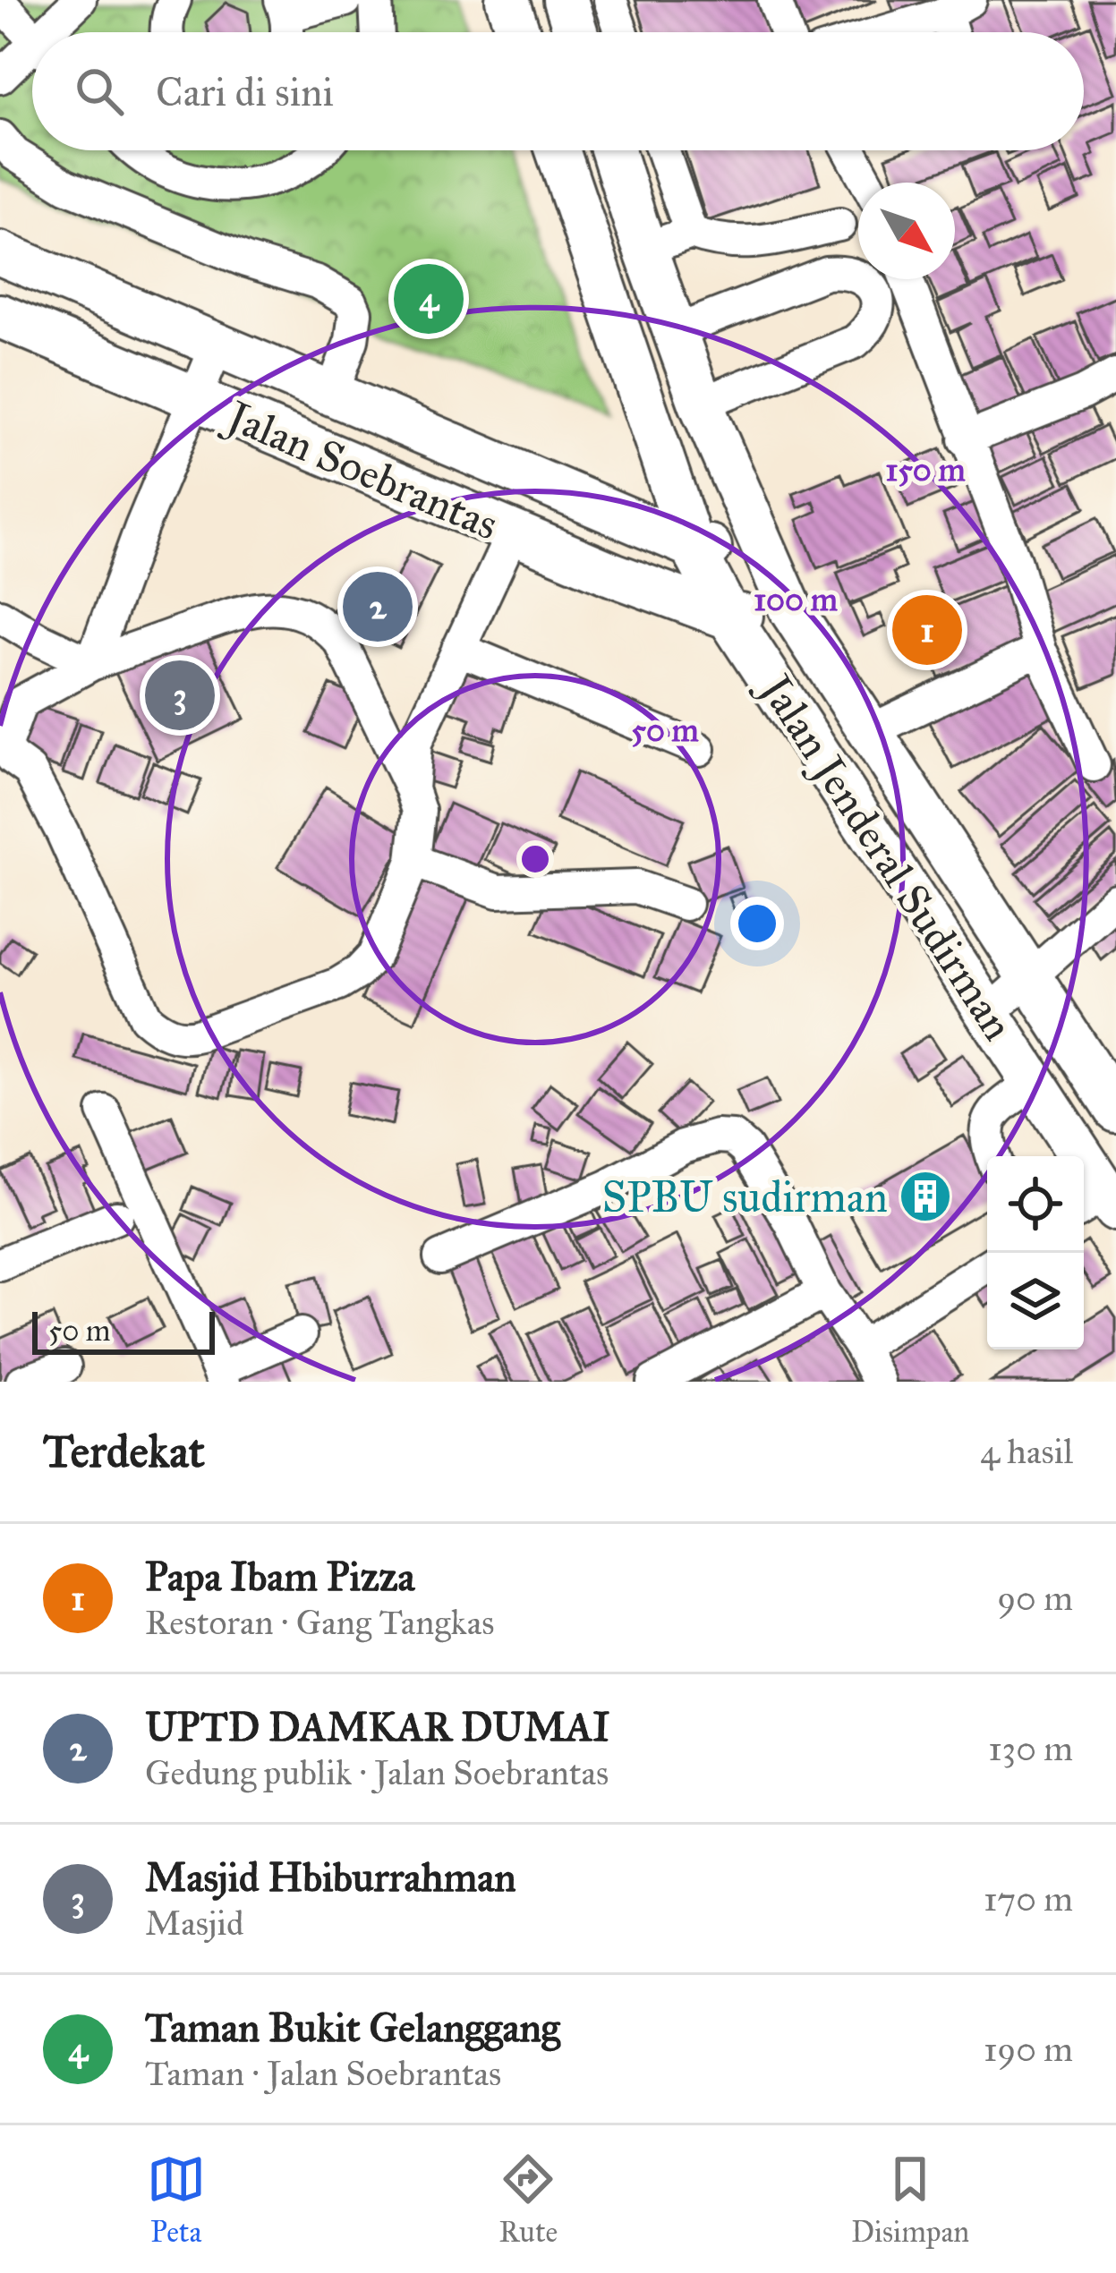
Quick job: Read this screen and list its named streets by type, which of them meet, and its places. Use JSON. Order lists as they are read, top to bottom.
{
  "streets": {
    "main road": ["Jalan Soebrantas", "Jalan Jenderal Sudirman"]
  },
  "crossings": [
    ["Jalan Soebrantas", "Jalan Jenderal Sudirman"]
  ],
  "places": {
    "building": ["SPBU sudirman"]
  },
  "scale_bar": "50 m",
  "north": "bottom right",
  "page": {
    "search": "Cari di sini",
    "pins": [
      "4",
      "2",
      "1",
      "3"
    ],
    "scale": "50 m",
    "heading": ["Terdekat", "4 hasil"],
    "list": [
      {
        "mark": "1",
        "name": "Papa Ibam Pizza",
        "note": "Restoran · Gang Tangkas",
        "value": "90 m"
      },
      {
        "mark": "2",
        "name": "UPTD DAMKAR DUMAI",
        "note": "Gedung publik · Jalan Soebrantas",
        "value": "130 m"
      },
      {
        "mark": "3",
        "name": "Masjid Hbiburrahman",
        "note": "Masjid",
        "value": "170 m"
      },
      {
        "mark": "4",
        "name": "Taman Bukit Gelanggang",
        "note": "Taman · Jalan Soebrantas",
        "value": "190 m"
      }
    ],
    "nav": ["Peta", "Rute", "Disimpan"]
  },
  "rings": ["150 m", "100 m", "50 m"]
}
